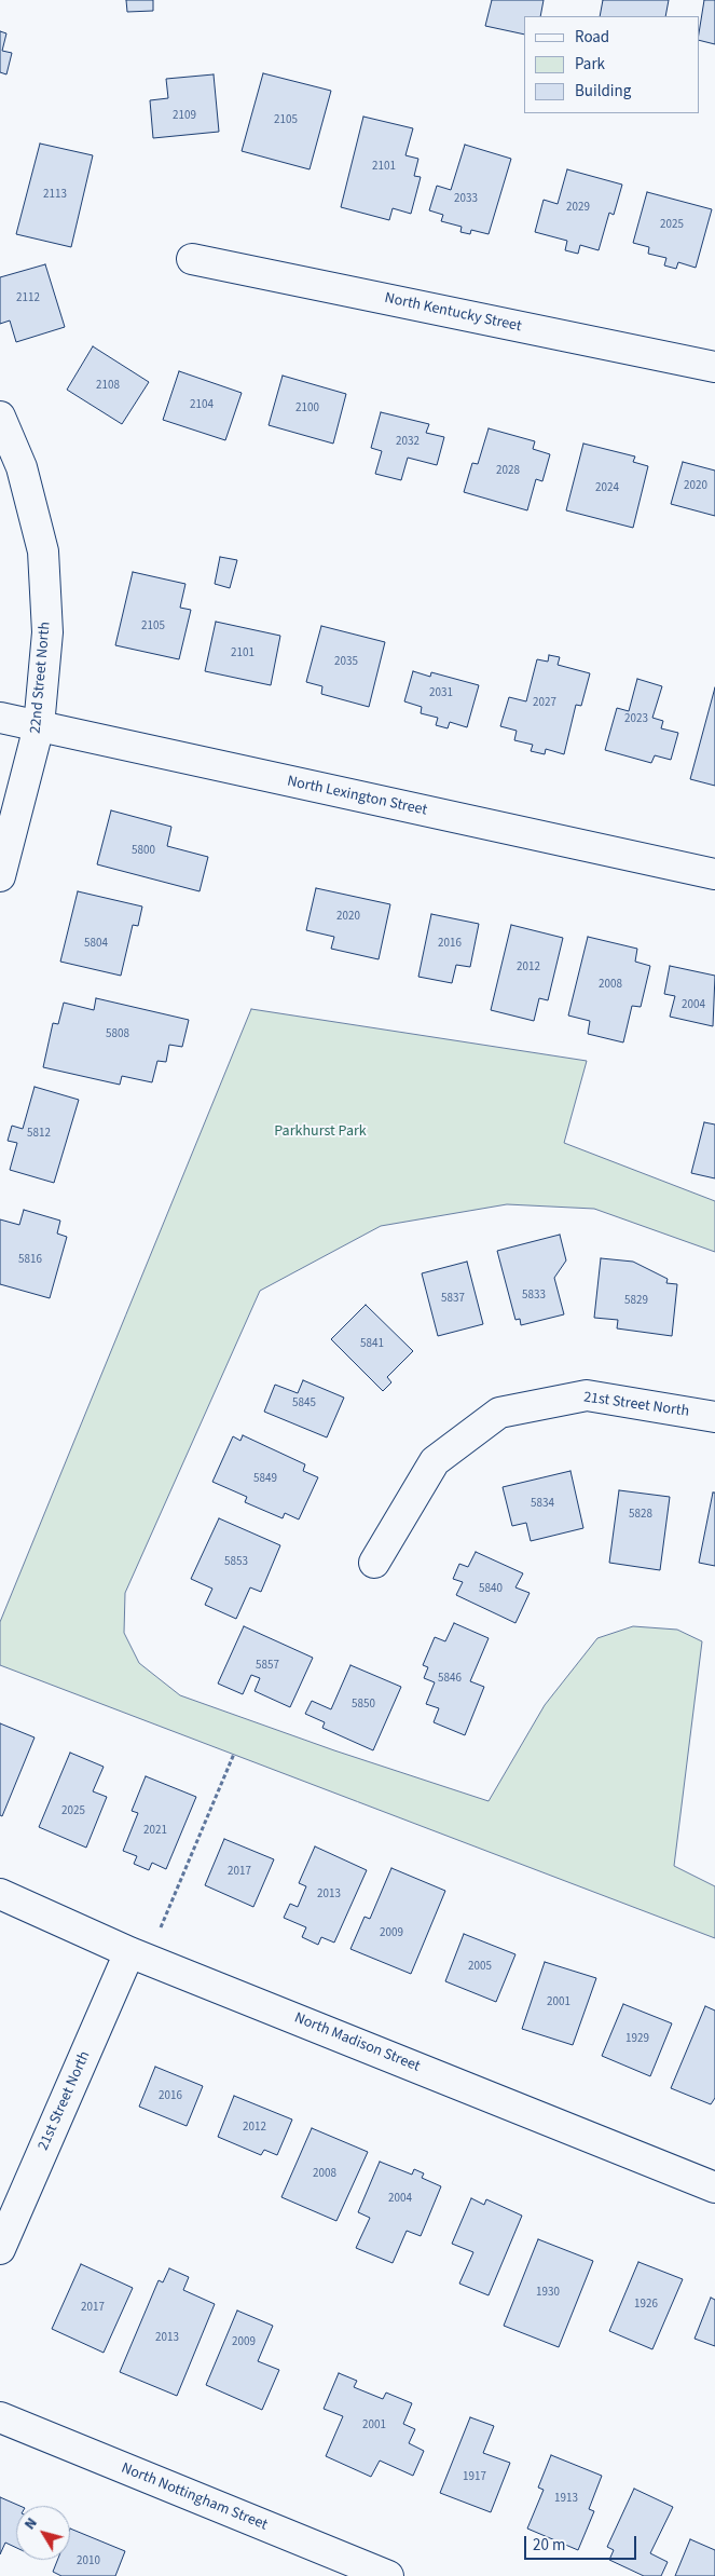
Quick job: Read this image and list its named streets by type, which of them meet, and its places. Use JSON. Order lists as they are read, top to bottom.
{
  "streets": {
    "street": [
      "North Kentucky Street",
      "22nd Street North",
      "North Lexington Street",
      "21st Street North",
      "North Madison Street",
      "North Nottingham Street"
    ]
  },
  "crossings": [
    ["22nd Street North", "North Lexington Street"],
    ["21st Street North", "North Madison Street"]
  ],
  "parks": ["Parkhurst Park"],
  "house_numbers": [
    "2109",
    "2105",
    "2101",
    "2113",
    "2033",
    "2029",
    "2025",
    "2112",
    "2108",
    "2104",
    "2100",
    "2032",
    "2028",
    "2020",
    "2024",
    "2105",
    "2101",
    "2035",
    "2031",
    "2027",
    "2023",
    "5800",
    "2020",
    "5804",
    "2016",
    "2012",
    "2008",
    "2004",
    "5808",
    "5812",
    "5816",
    "5833",
    "5837",
    "5829",
    "5841",
    "5845",
    "5849",
    "5834",
    "5828",
    "5853",
    "5840",
    "5857",
    "5846",
    "5850",
    "2025",
    "2021",
    "2017",
    "2013",
    "2009",
    "2005",
    "2001",
    "1929",
    "2016",
    "2012",
    "2008",
    "2004",
    "1930",
    "1926",
    "2017",
    "2013",
    "2009",
    "2001",
    "1917",
    "1913",
    "2010"
  ],
  "legend": ["Road", "Park", "Building"],
  "scale_bar": "20 m",
  "north": "top left"
}
